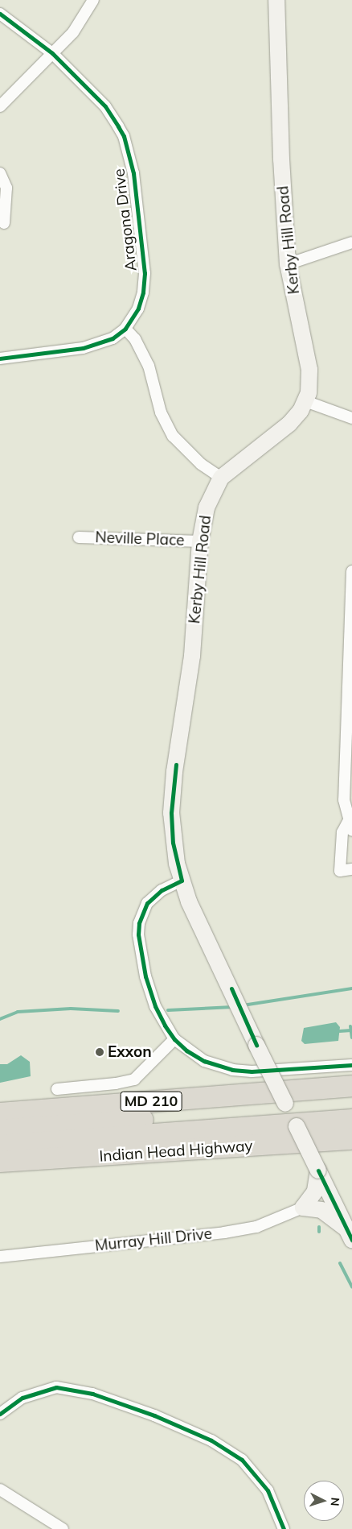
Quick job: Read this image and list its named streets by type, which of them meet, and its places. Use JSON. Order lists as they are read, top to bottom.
{
  "streets": {
    "highway": ["MD 210", "Indian Head Highway"],
    "main road": ["Kerby Hill Road"],
    "street": ["Aragona Drive", "Neville Place", "Murray Hill Drive"]
  },
  "crossings": [
    ["Kerby Hill Road", "Neville Place"]
  ],
  "places": ["Exxon"],
  "north": "right"
}
